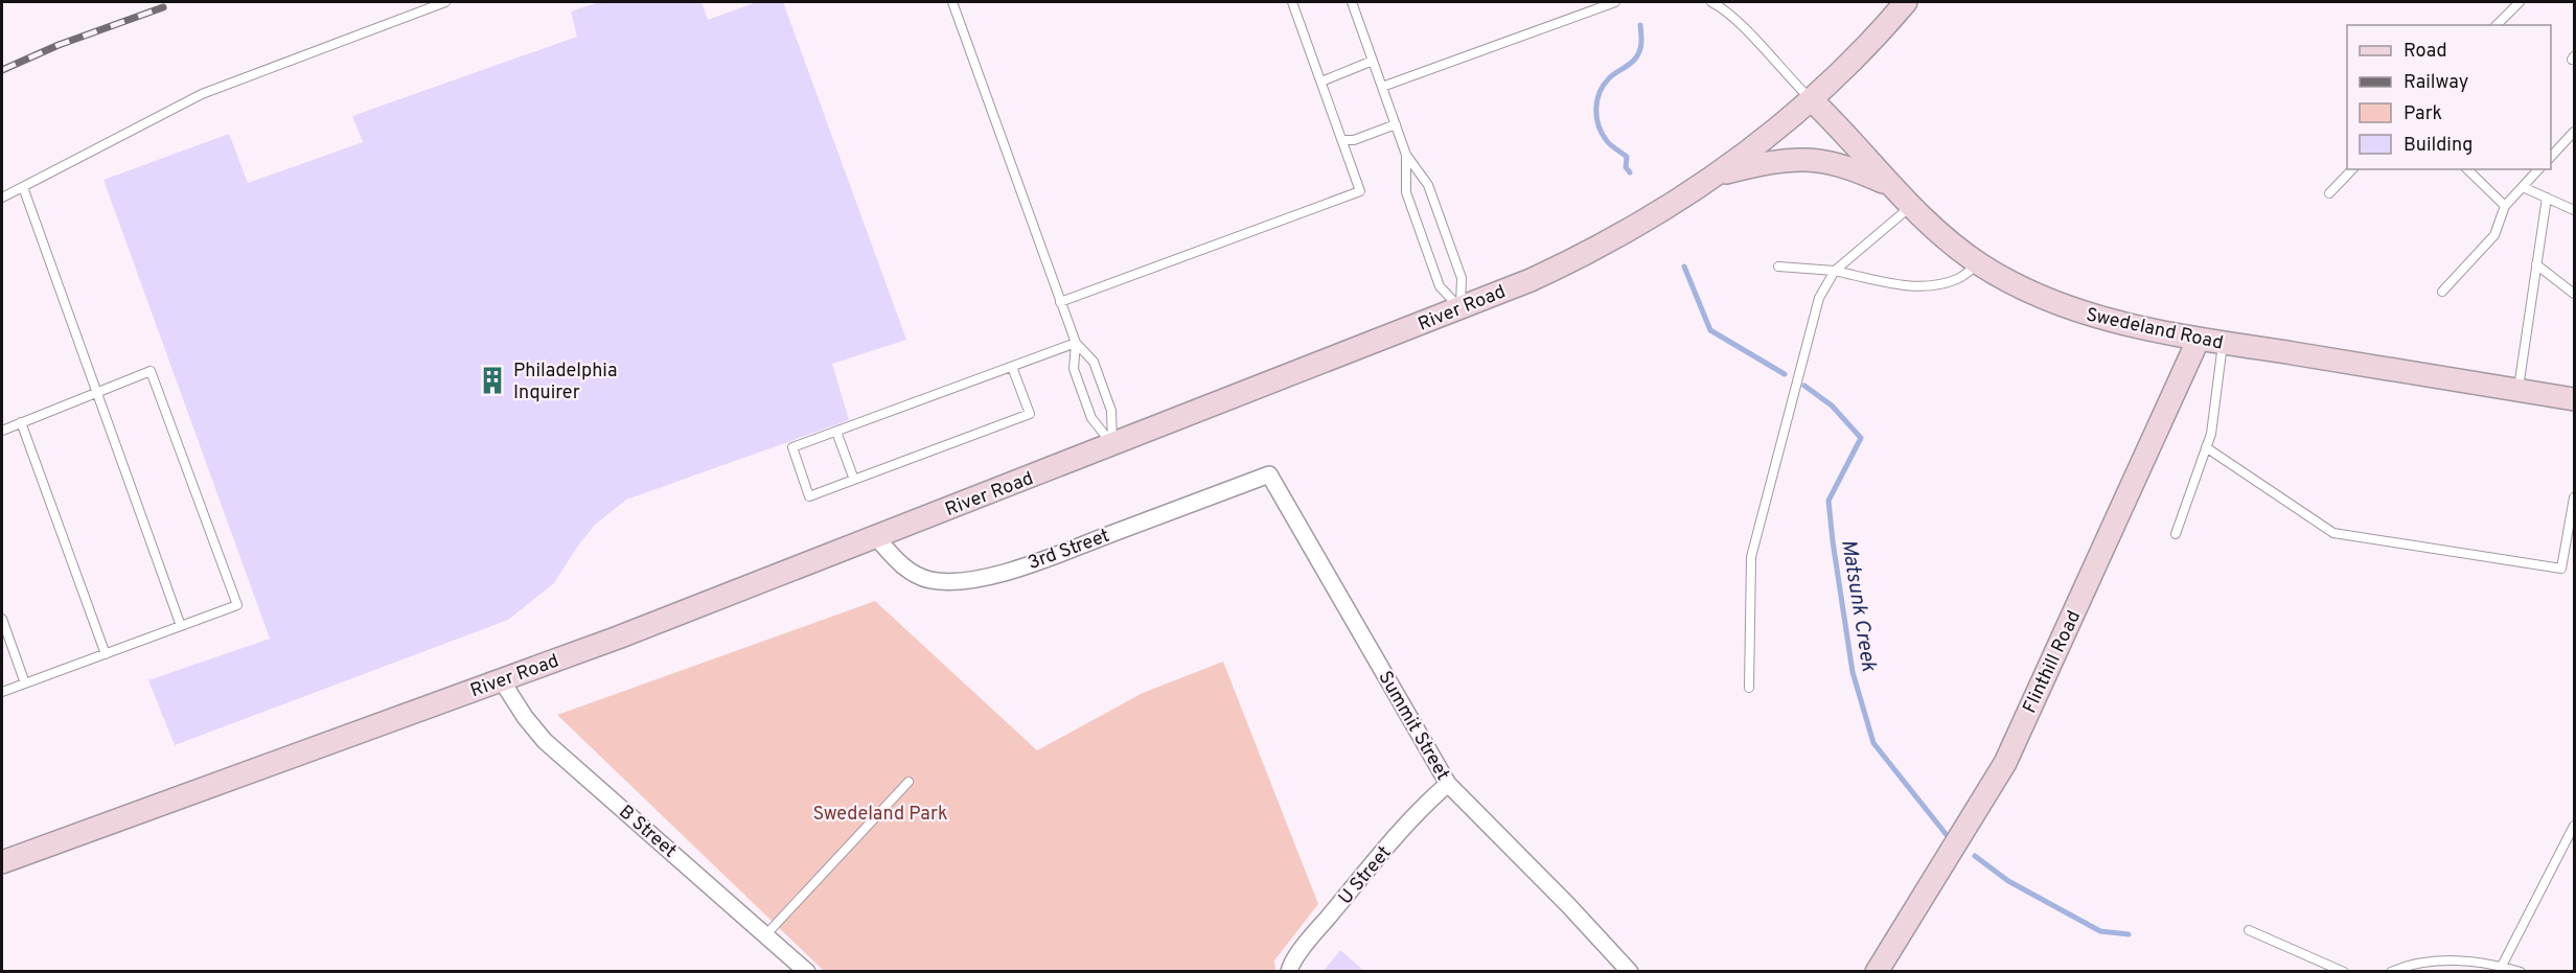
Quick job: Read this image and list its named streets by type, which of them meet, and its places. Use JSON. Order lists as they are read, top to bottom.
{
  "streets": {
    "main road": ["River Road", "Swedeland Road", "Flinthill Road"],
    "street": [
      "3rd Street",
      "Summit Street",
      "B Street",
      "U Street"
    ]
  },
  "crossings": [
    ["River Road", "Swedeland Road"],
    ["River Road", "3rd Street"],
    ["River Road", "B Street"],
    ["Swedeland Road", "Flinthill Road"],
    ["3rd Street", "Summit Street"],
    ["Summit Street", "U Street"]
  ],
  "water": ["Matsunk Creek"],
  "parks": ["Swedeland Park"],
  "places": {
    "building": ["Philadelphia Inquirer"]
  },
  "legend": [
    "Road",
    "Railway",
    "Park",
    "Building"
  ]
}
